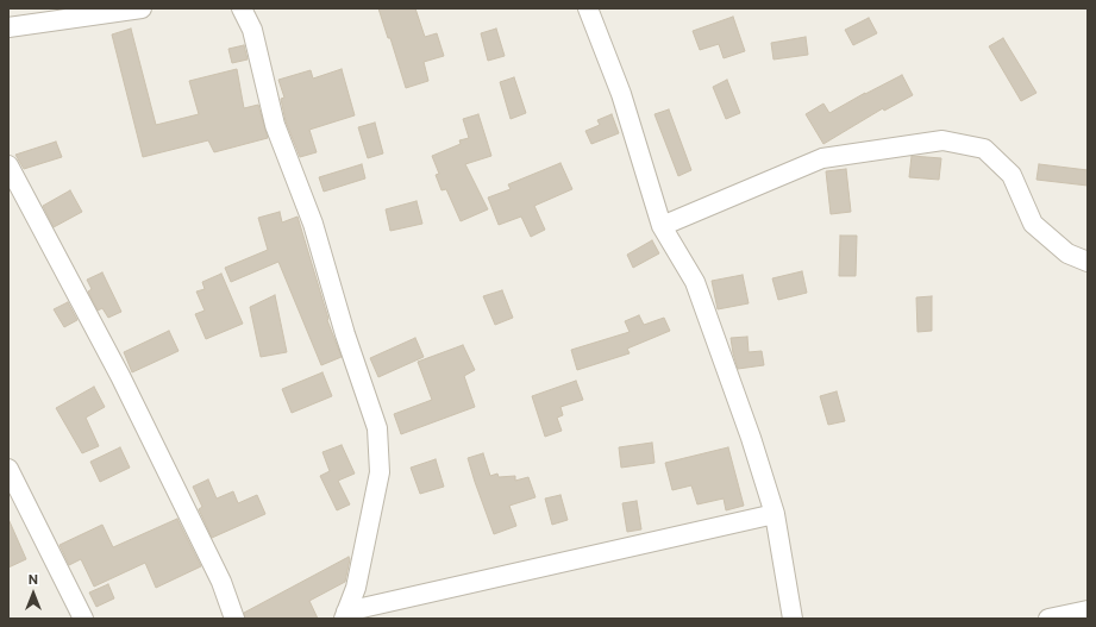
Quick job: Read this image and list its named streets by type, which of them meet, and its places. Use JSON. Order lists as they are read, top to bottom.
{
  "north": "top"
}
